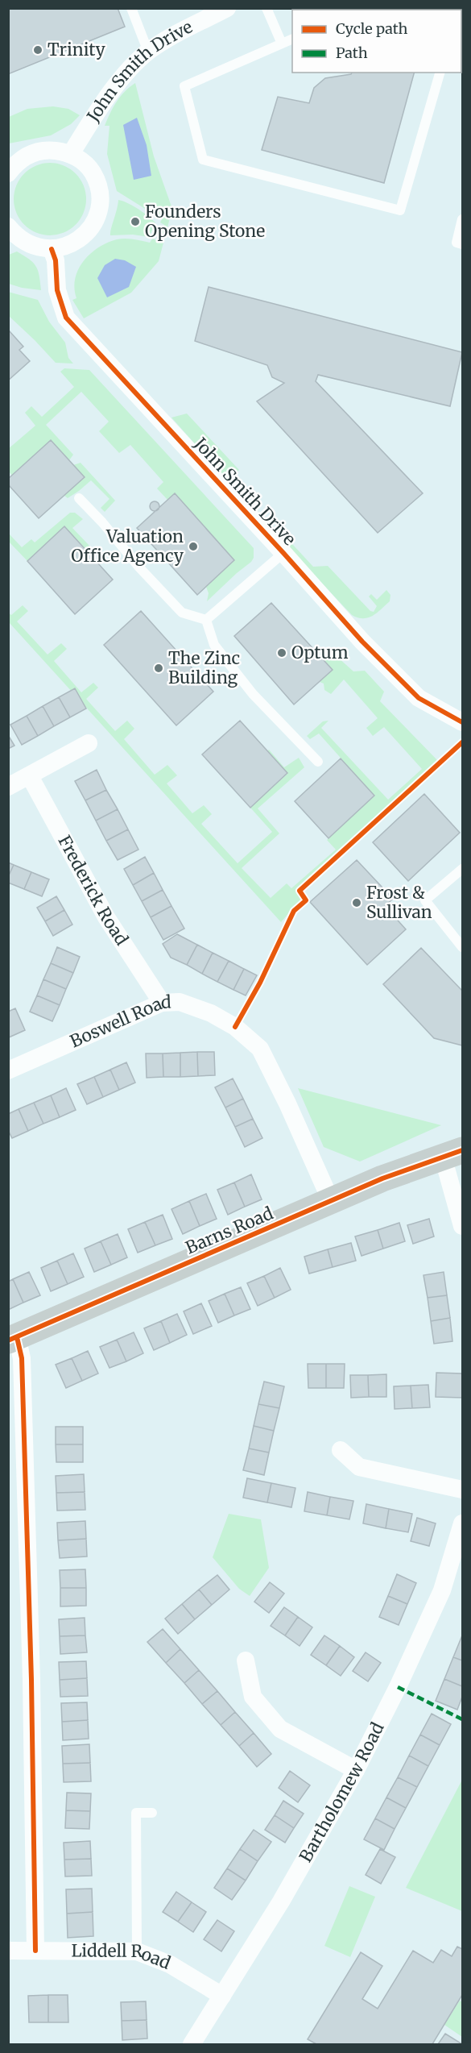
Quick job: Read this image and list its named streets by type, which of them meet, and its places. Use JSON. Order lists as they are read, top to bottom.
{
  "streets": {
    "street": [
      "John Smith Drive",
      "Frederick Road",
      "Boswell Road",
      "Barns Road",
      "Bartholomew Road",
      "Liddell Road"
    ]
  },
  "crossings": [
    ["Frederick Road", "Boswell Road"],
    ["Boswell Road", "Barns Road"],
    ["Bartholomew Road", "Liddell Road"]
  ],
  "places": [
    "Trinity",
    "Founders Opening Stone",
    "Valuation Office Agency",
    "Optum",
    "The Zinc Building",
    "Frost & Sullivan"
  ],
  "legend": ["Cycle path", "Path"]
}
